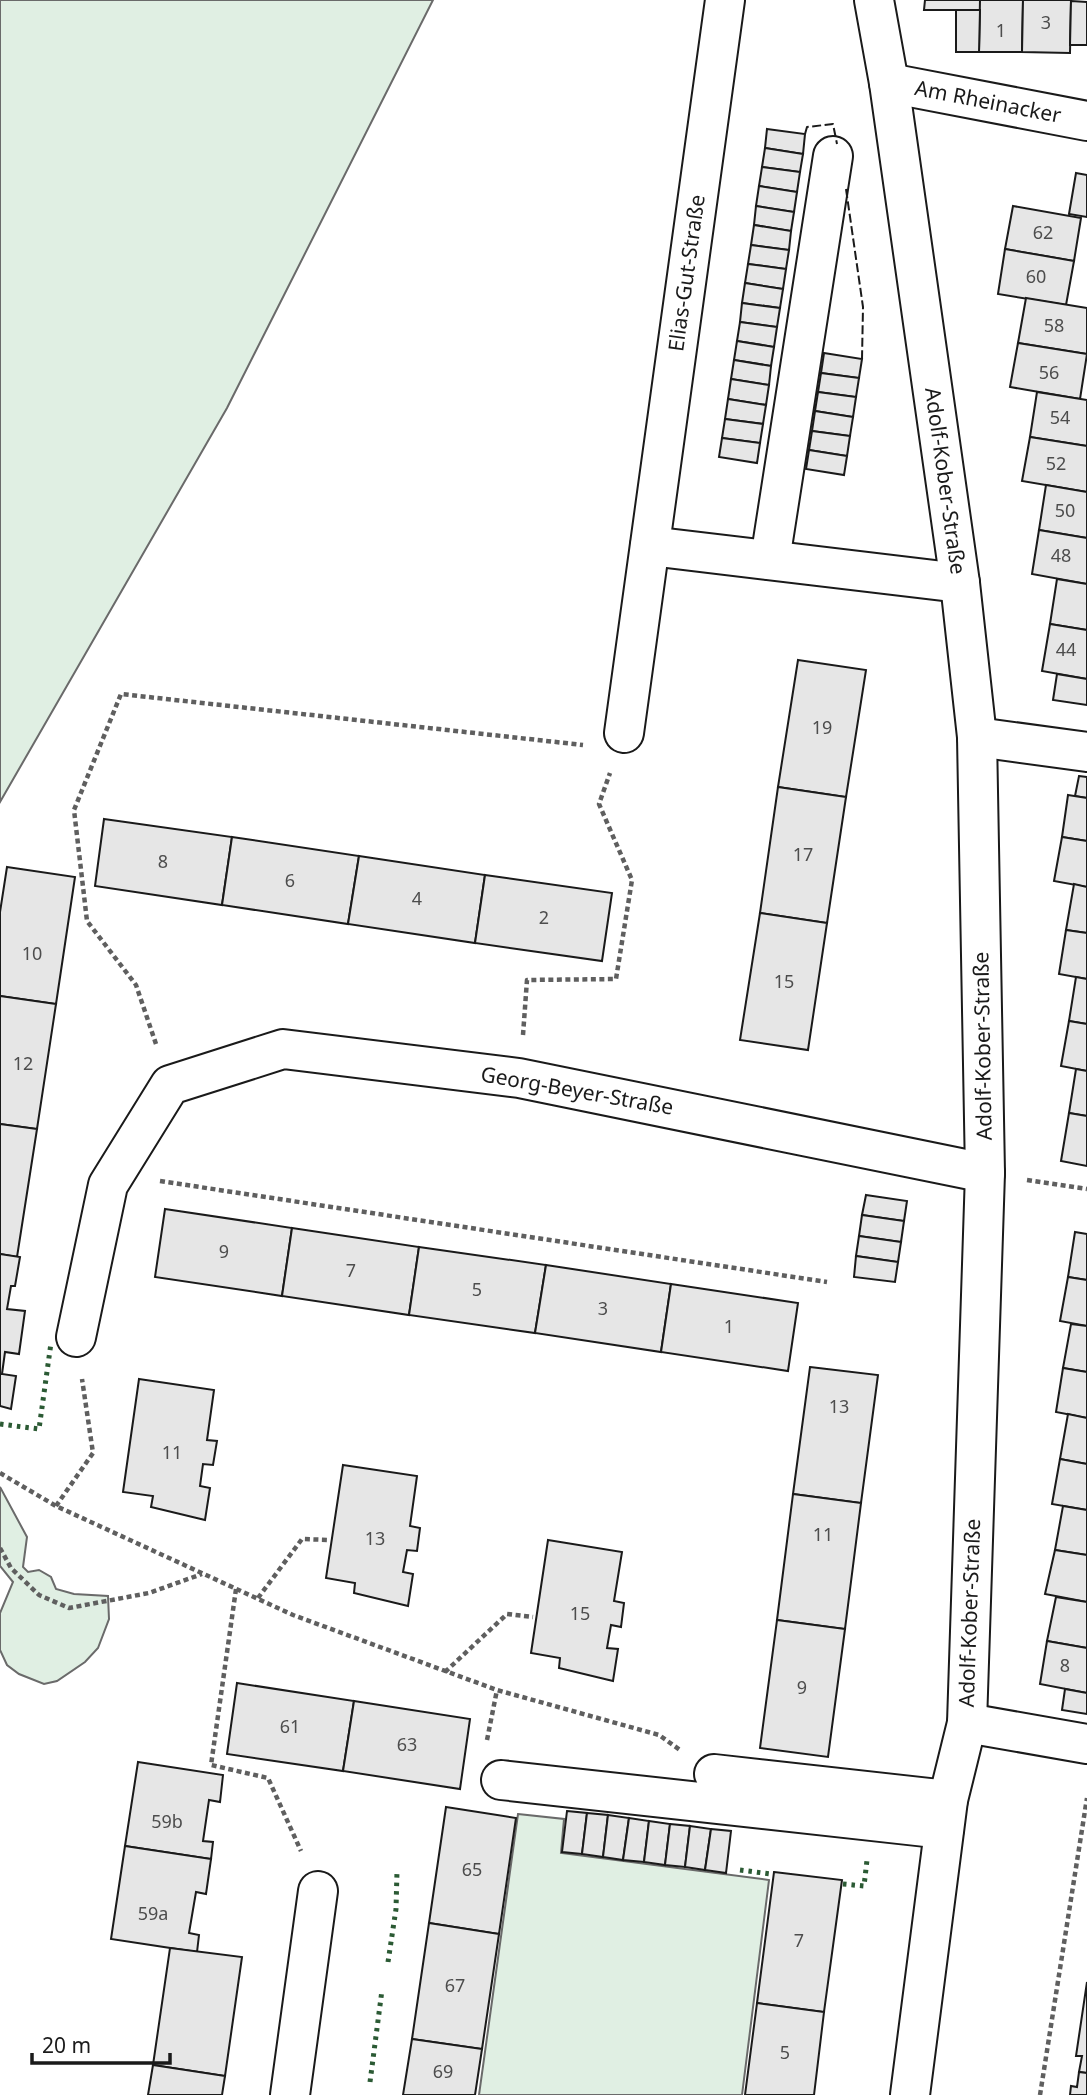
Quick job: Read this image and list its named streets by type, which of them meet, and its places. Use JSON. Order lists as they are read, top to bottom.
{
  "streets": {
    "street": [
      "Am Rheinacker",
      "Elias-Gut-Straße",
      "Adolf-Kober-Straße",
      "Georg-Beyer-Straße"
    ]
  },
  "crossings": [
    ["Am Rheinacker", "Adolf-Kober-Straße"],
    ["Adolf-Kober-Straße", "Georg-Beyer-Straße"]
  ],
  "house_numbers": [
    "3",
    "1",
    "62",
    "60",
    "58",
    "56",
    "54",
    "52",
    "50",
    "48",
    "44",
    "19",
    "17",
    "8",
    "6",
    "4",
    "2",
    "10",
    "15",
    "12",
    "9",
    "7",
    "5",
    "3",
    "1",
    "13",
    "11",
    "11",
    "13",
    "15",
    "8",
    "9",
    "61",
    "63",
    "59b",
    "65",
    "59a",
    "7",
    "67",
    "5",
    "69"
  ],
  "scale_bar": "20 m"
}
